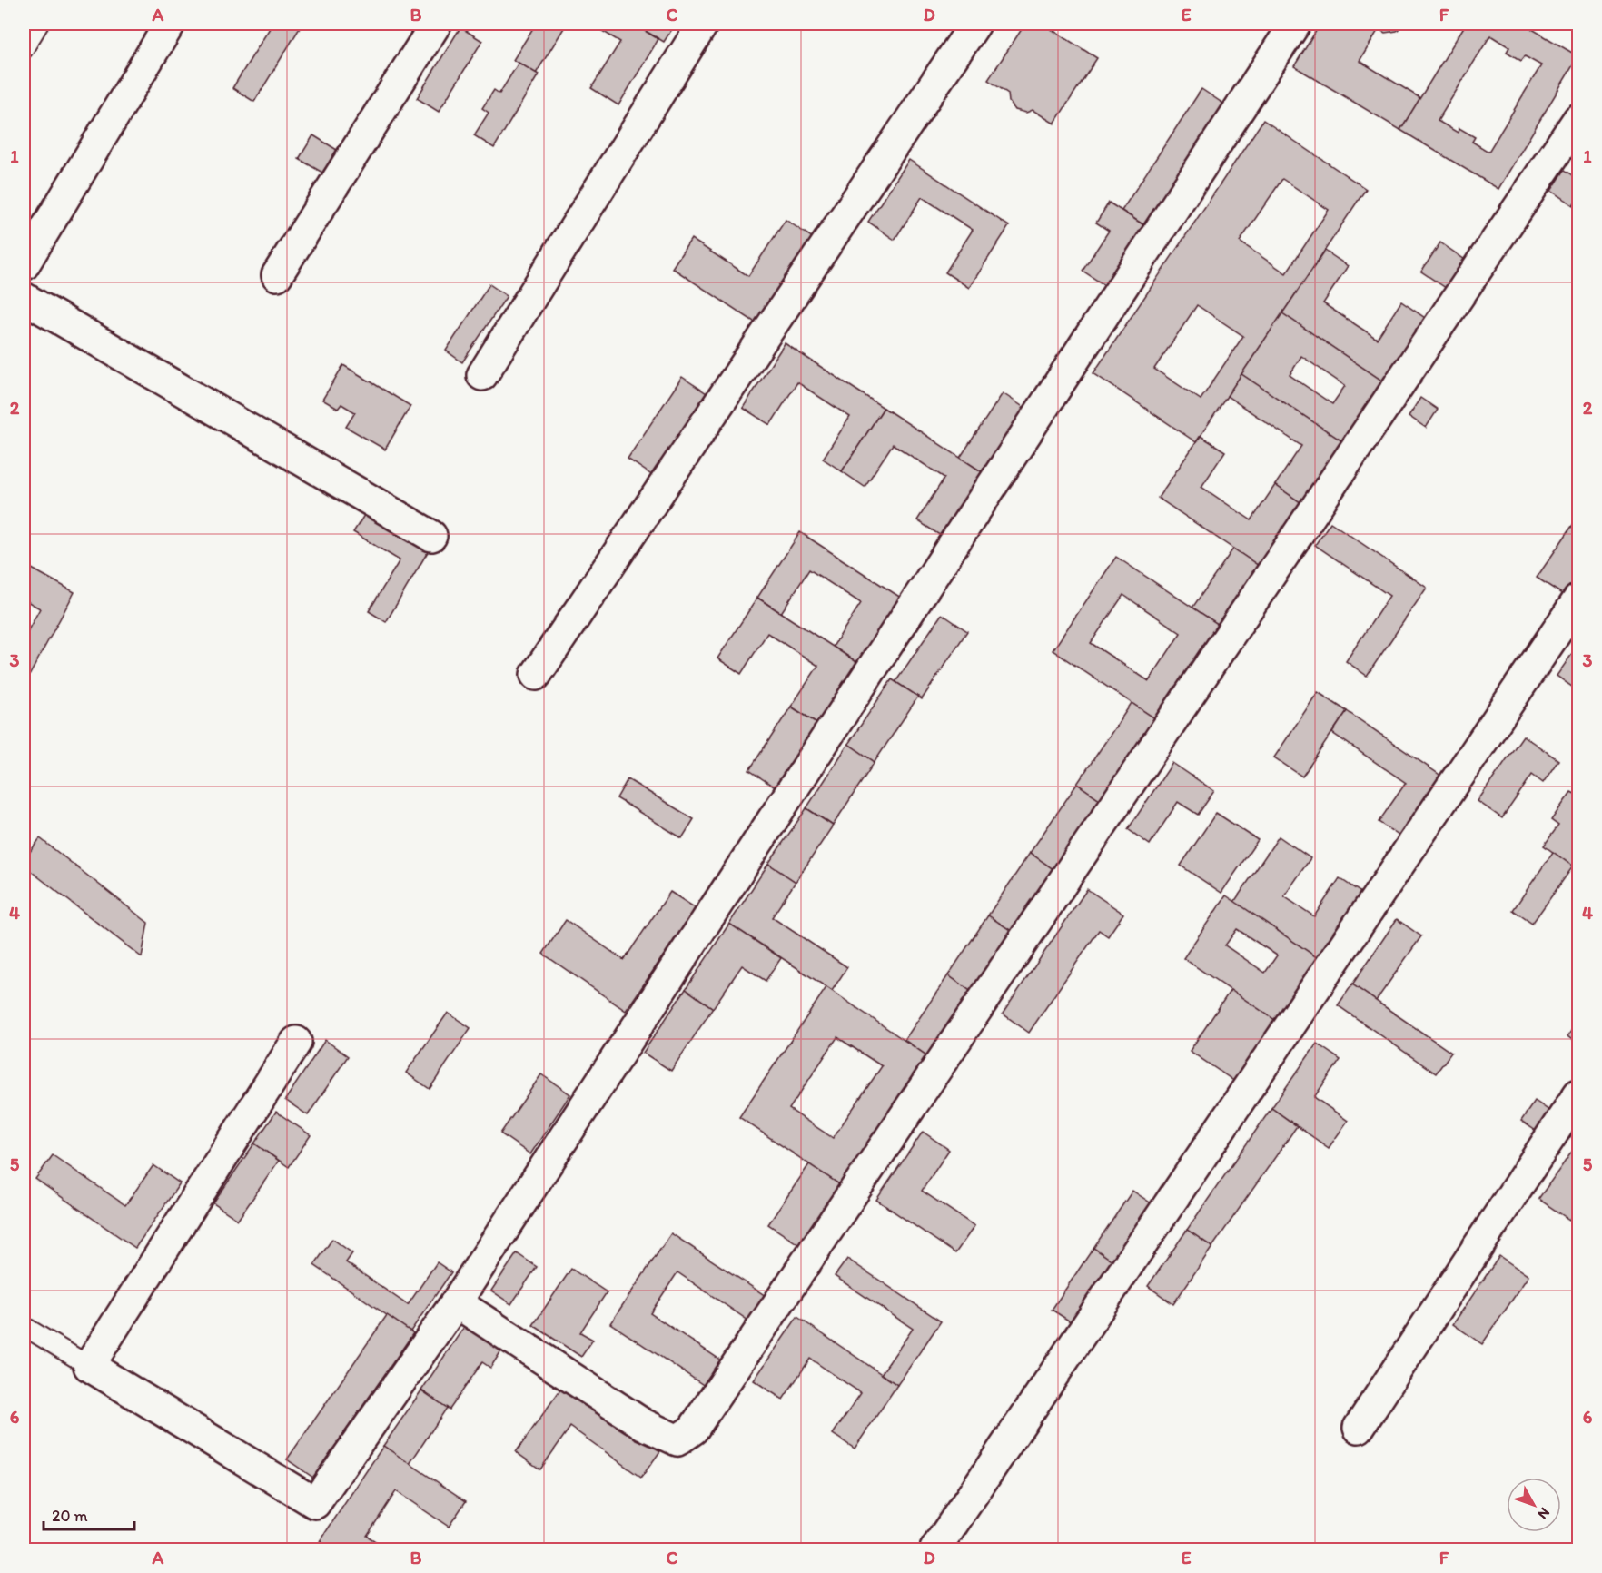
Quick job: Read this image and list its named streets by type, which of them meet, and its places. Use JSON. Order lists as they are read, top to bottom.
{
  "scale_bar": "20 m",
  "north": "bottom right",
  "grid": {
    "columns": [
      "A",
      "B",
      "C",
      "D",
      "E",
      "F"
    ],
    "rows": [
      "1",
      "2",
      "3",
      "4",
      "5",
      "6"
    ]
  }
}
